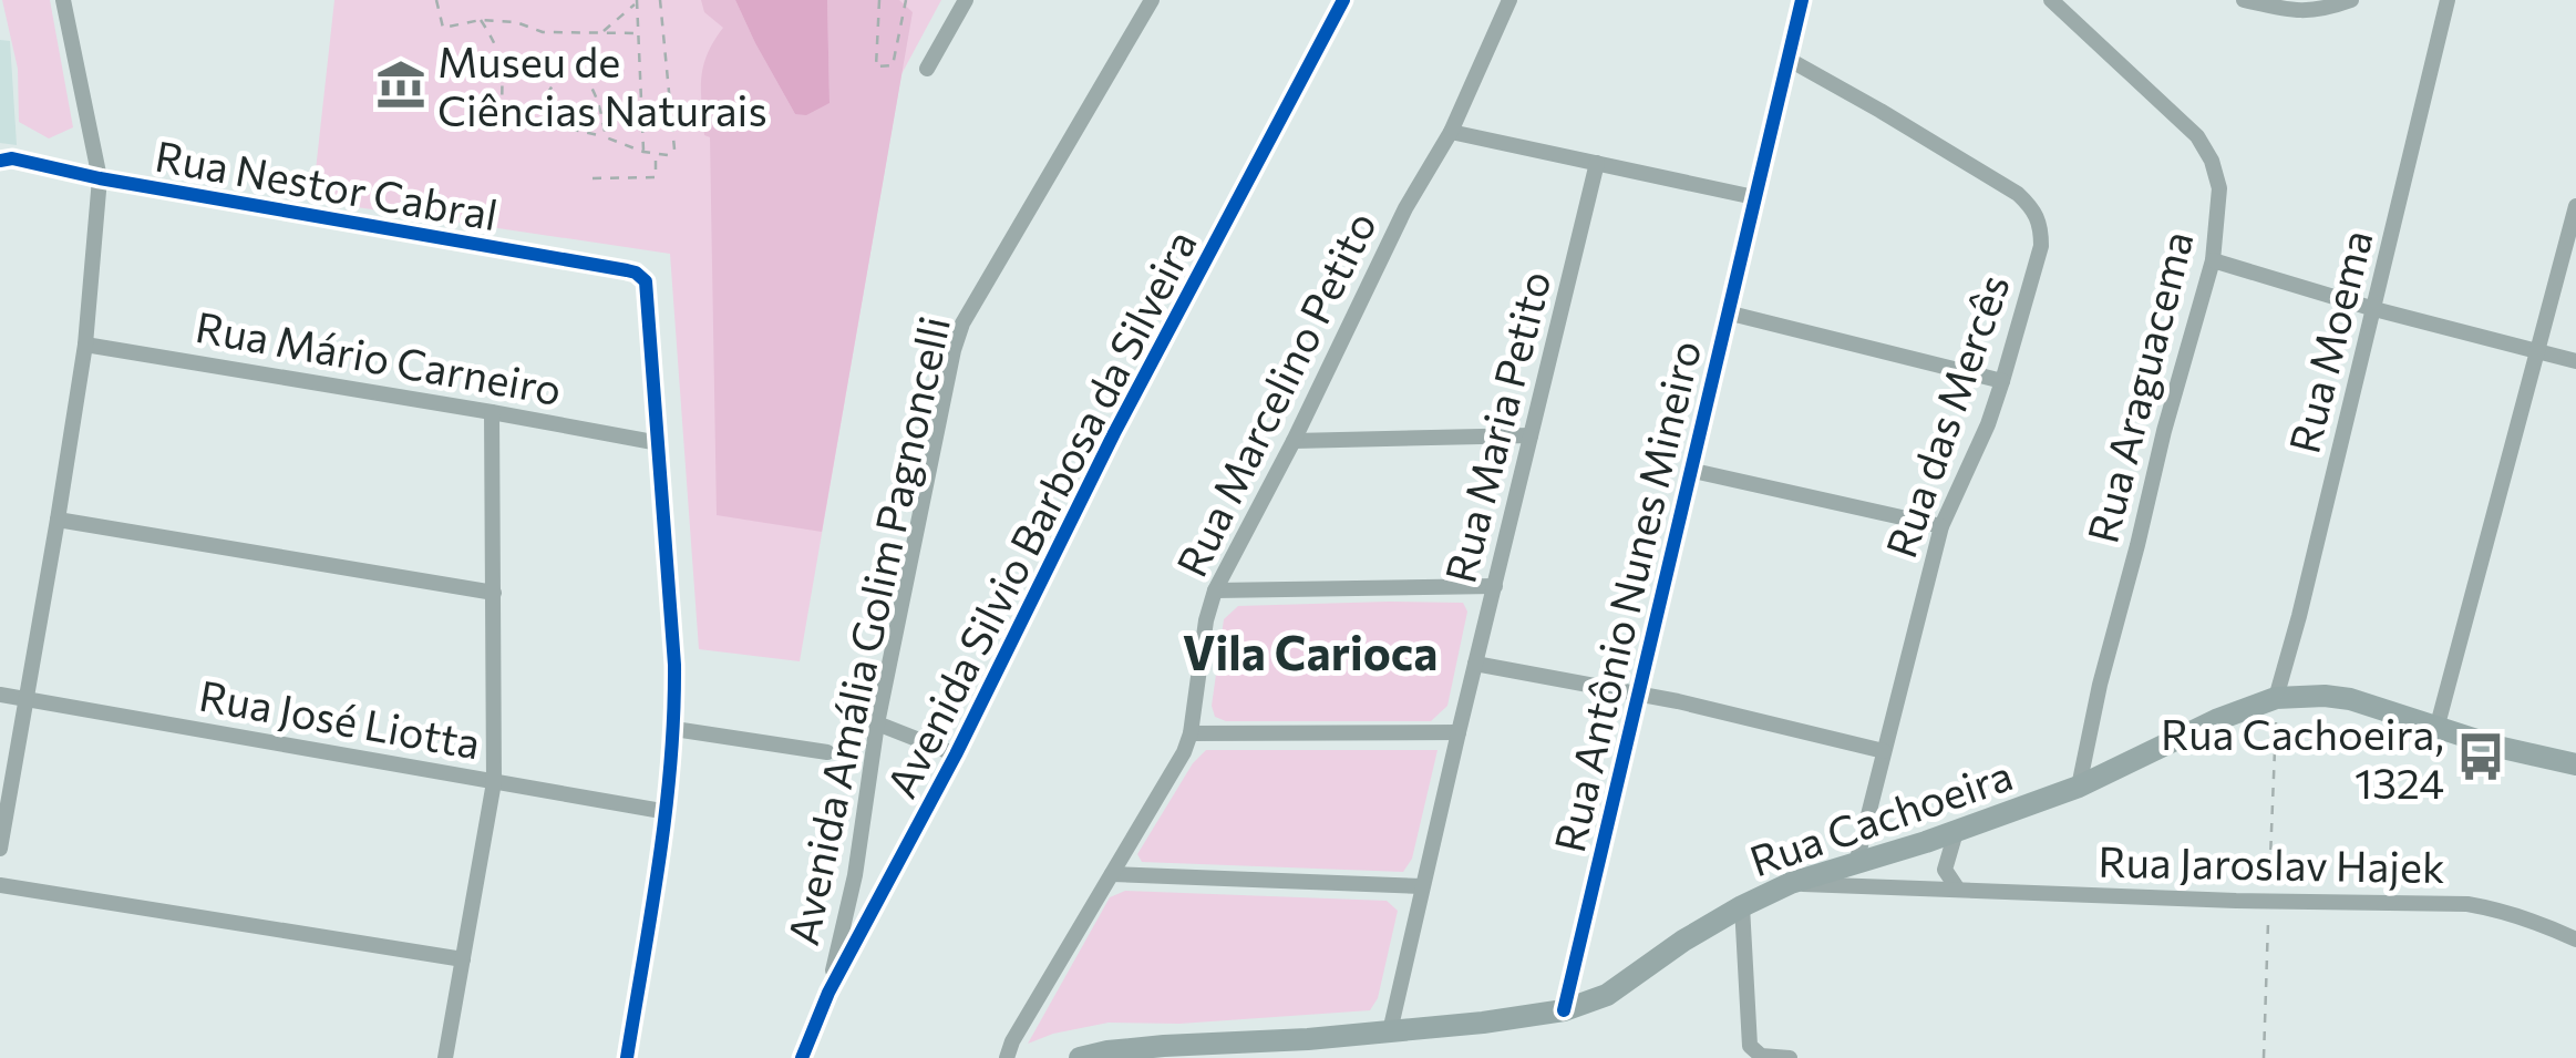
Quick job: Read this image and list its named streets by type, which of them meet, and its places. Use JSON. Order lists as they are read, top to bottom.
{
  "streets": {
    "main road": ["Rua Cachoeira"],
    "street": [
      "Rua Nestor Cabral",
      "Rua Moema",
      "Rua Mário Carneiro",
      "Rua Araguacema",
      "Rua Marcelino Petito",
      "Rua das Mercês",
      "Rua Maria Petito",
      "Avenida Silvio Barbosa da Silveira",
      "Rua Antônio Nunes Mineiro",
      "Avenida Amália Golim Pagnoncelli",
      "Rua José Liotta",
      "Rua Jaroslav Hajek"
    ]
  },
  "crossings": [
    ["Rua Nestor Cabral", "Rua Mário Carneiro"],
    ["Rua Moema", "Rua Cachoeira"],
    ["Rua Araguacema", "Rua Cachoeira"],
    ["Rua das Mercês", "Rua Antônio Nunes Mineiro"],
    ["Rua das Mercês", "Rua Cachoeira"],
    ["Rua Maria Petito", "Rua Cachoeira"],
    ["Avenida Silvio Barbosa da Silveira", "Avenida Amália Golim Pagnoncelli"],
    ["Rua Antônio Nunes Mineiro", "Rua Cachoeira"],
    ["Rua Cachoeira", "Rua Jaroslav Hajek"]
  ],
  "districts": ["Vila Carioca"],
  "places": {
    "museum": ["Museu de Ciências Naturais"],
    "bus stop": ["Rua Cachoeira, 1324"]
  }
}
